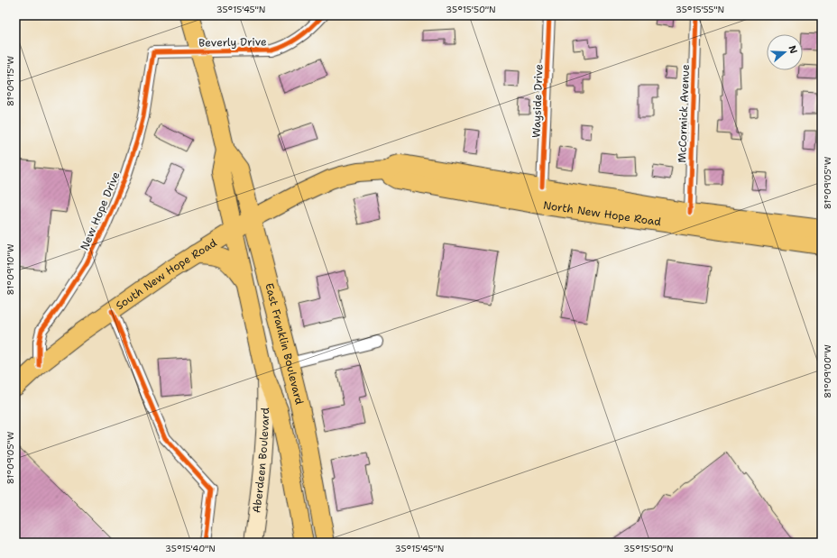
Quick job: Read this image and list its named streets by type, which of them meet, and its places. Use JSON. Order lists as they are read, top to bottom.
{
  "streets": {
    "main road": [
      "North New Hope Road",
      "South New Hope Road",
      "East Franklin Boulevard",
      "Aberdeen Boulevard"
    ],
    "street": [
      "Beverly Drive",
      "Wayside Drive",
      "McCormick Avenue",
      "New Hope Drive"
    ]
  },
  "crossings": [
    ["Beverly Drive", "New Hope Drive"],
    ["Beverly Drive", "East Franklin Boulevard"],
    ["Wayside Drive", "North New Hope Road"],
    ["McCormick Avenue", "North New Hope Road"],
    ["New Hope Drive", "South New Hope Road"],
    ["North New Hope Road", "South New Hope Road"],
    ["North New Hope Road", "East Franklin Boulevard"],
    ["South New Hope Road", "East Franklin Boulevard"],
    ["East Franklin Boulevard", "Aberdeen Boulevard"]
  ],
  "north": "right",
  "coordinates": [
    "35°15'45\"N",
    "35°15'50\"N",
    "35°15'55\"N",
    "81°09'15\"W",
    "81°09'05\"W",
    "81°09'10\"W",
    "81°09'00\"W",
    "35°15'40\"N"
  ]
}
